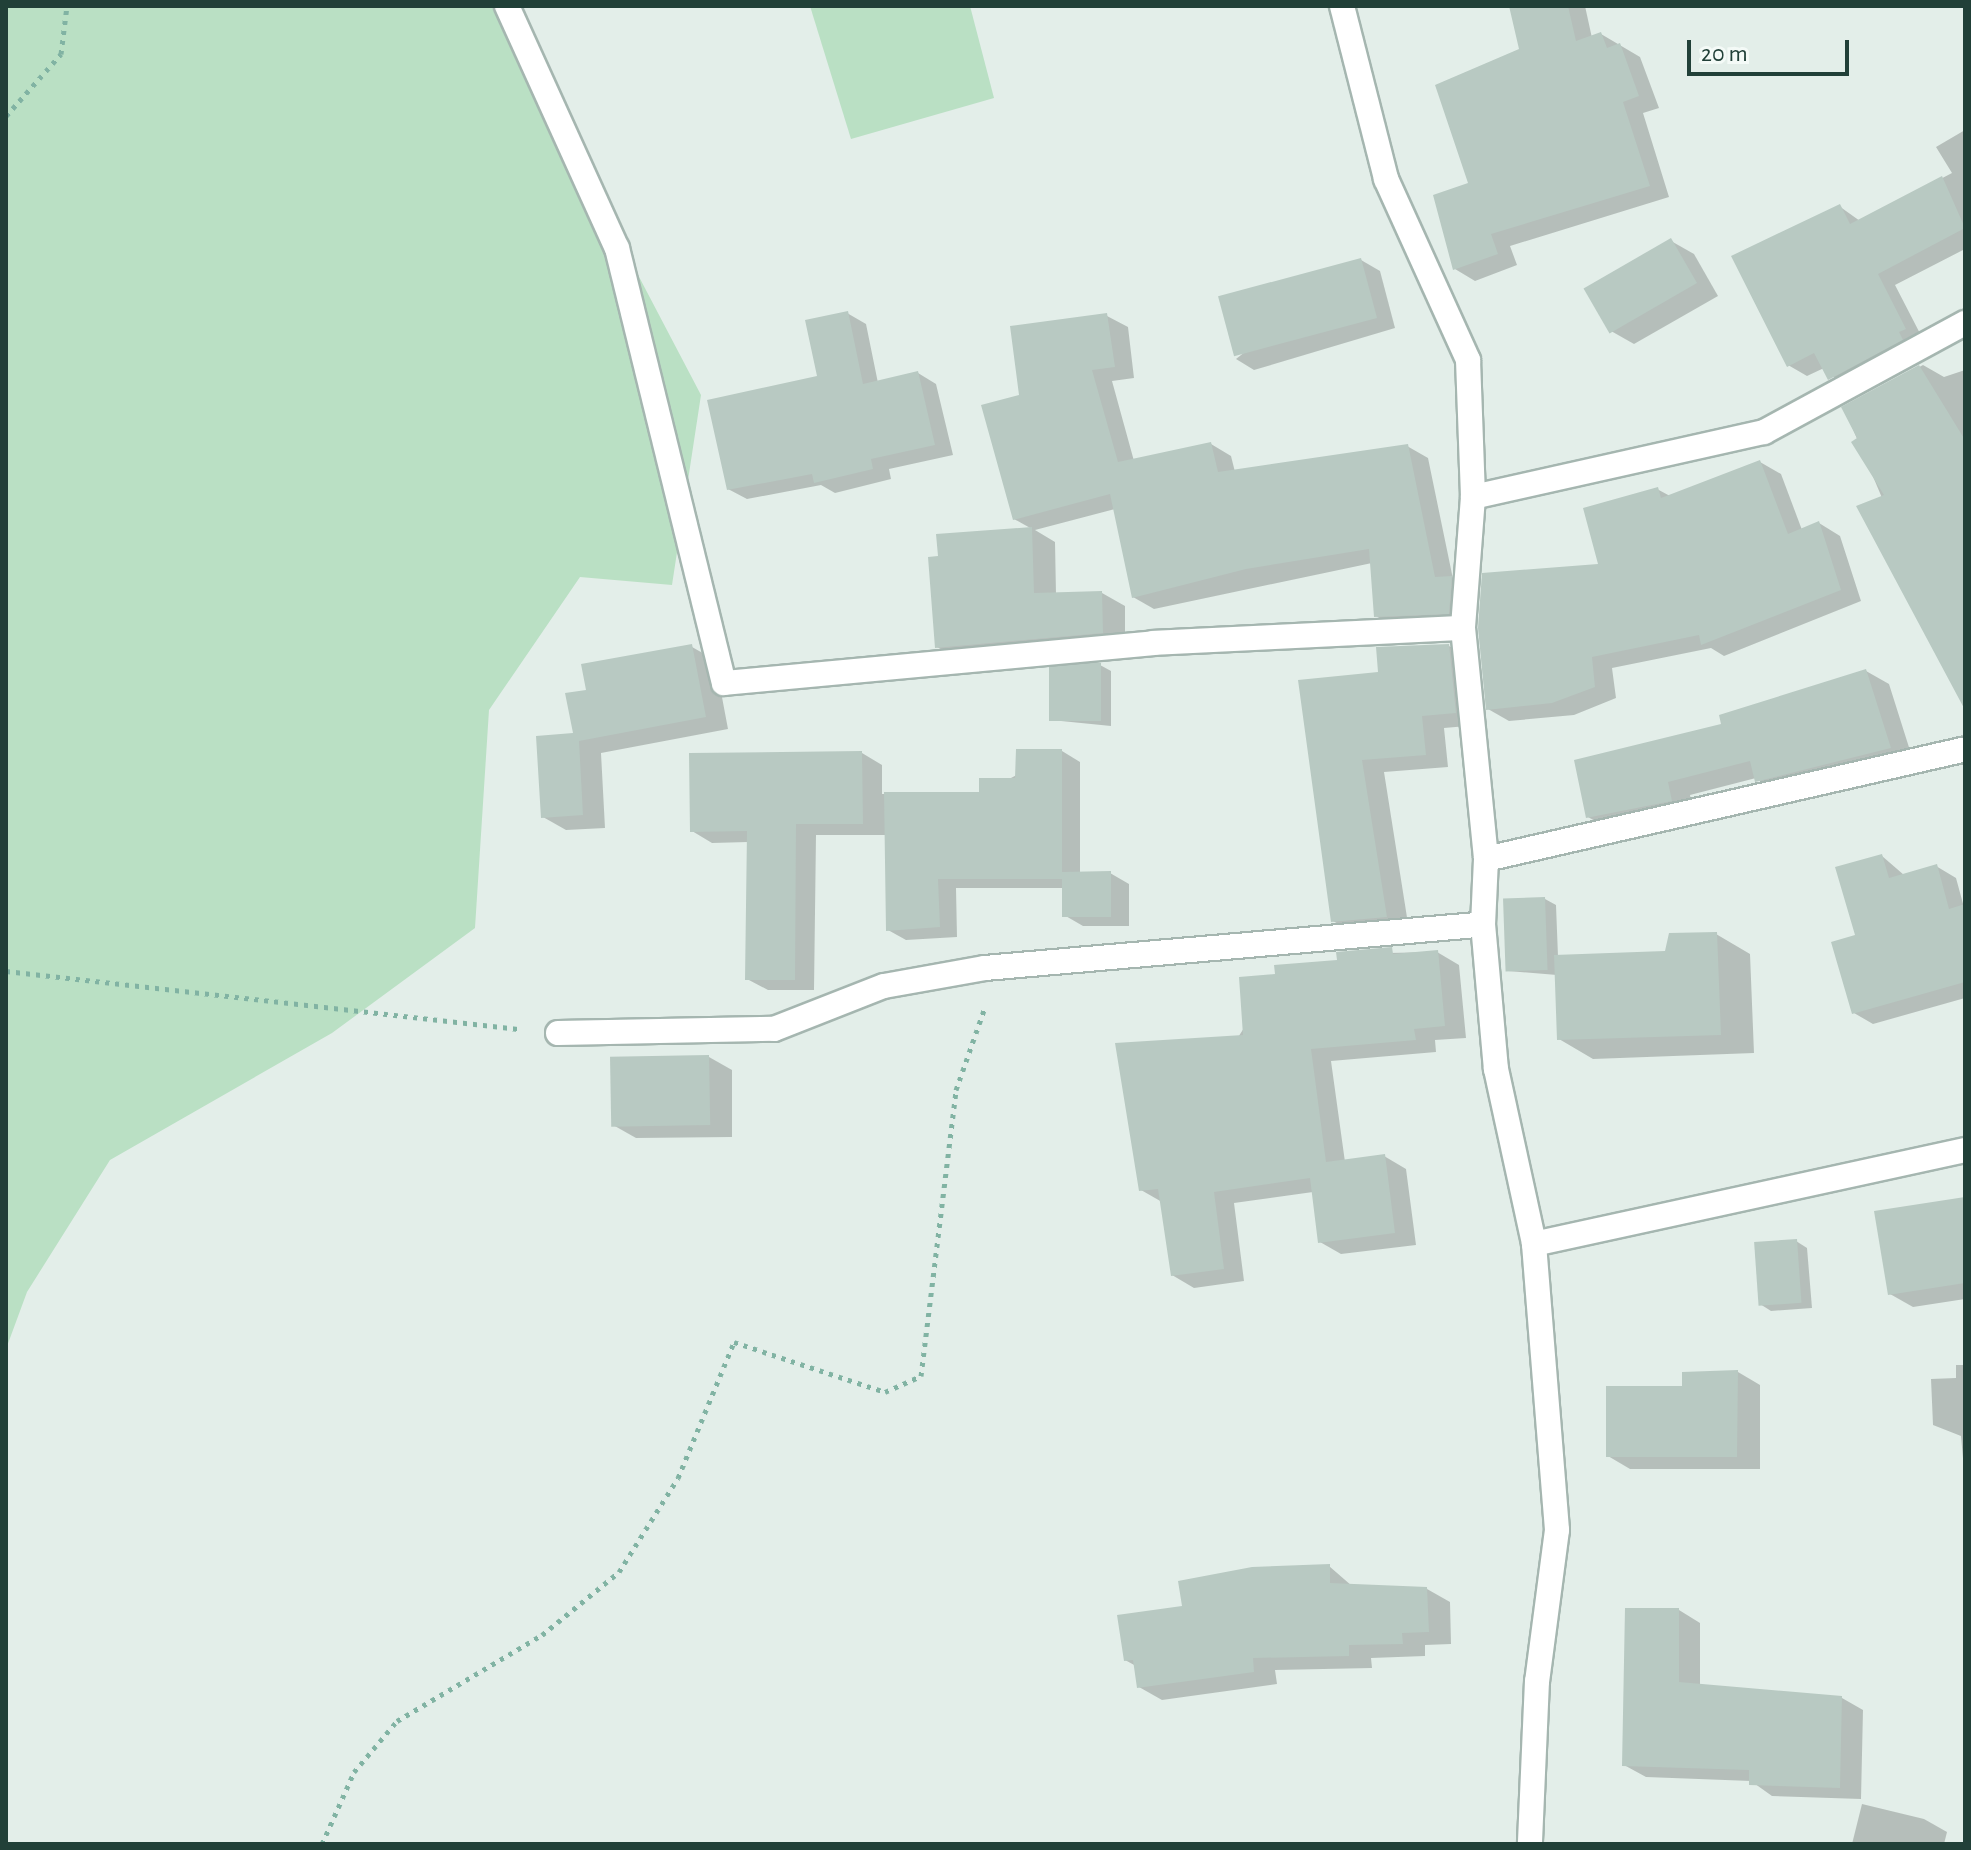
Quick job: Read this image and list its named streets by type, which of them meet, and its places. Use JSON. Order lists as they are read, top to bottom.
{
  "scale_bar": "20 m"
}
